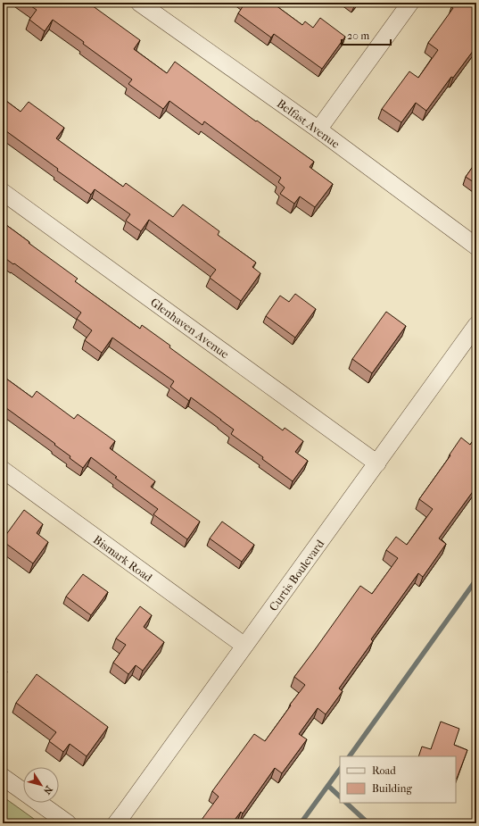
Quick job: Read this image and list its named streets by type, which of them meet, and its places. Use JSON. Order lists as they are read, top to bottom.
{
  "streets": {
    "street": [
      "Belfast Avenue",
      "Glenhaven Avenue",
      "Bismark Road",
      "Curtis Boulevard"
    ]
  },
  "crossings": [
    ["Glenhaven Avenue", "Curtis Boulevard"],
    ["Bismark Road", "Curtis Boulevard"]
  ],
  "legend": ["Road", "Building"],
  "scale_bar": "20 m",
  "north": "bottom right"
}
